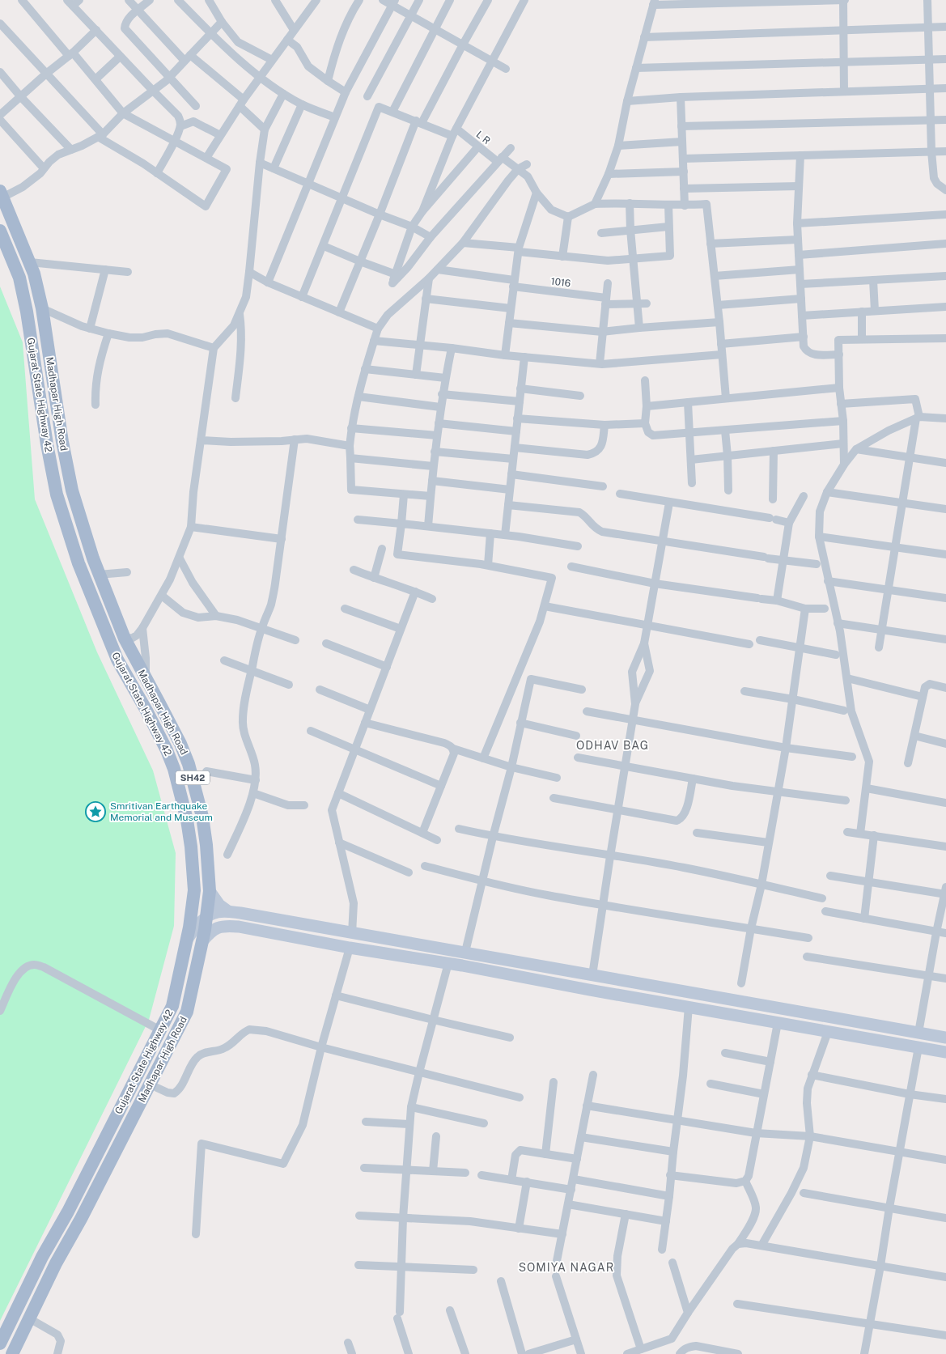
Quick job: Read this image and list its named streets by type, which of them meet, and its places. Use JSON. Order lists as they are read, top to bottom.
{
  "streets": {
    "main road": ["Gujarat State Highway 42", "Madhapar High Road", "SH42"],
    "street": ["L R", "1016"]
  },
  "districts": ["ODHAV BAG", "SOMIYA NAGAR"],
  "places": {
    "place": ["Smritivan Earthquake Memorial and Museum"]
  }
}
